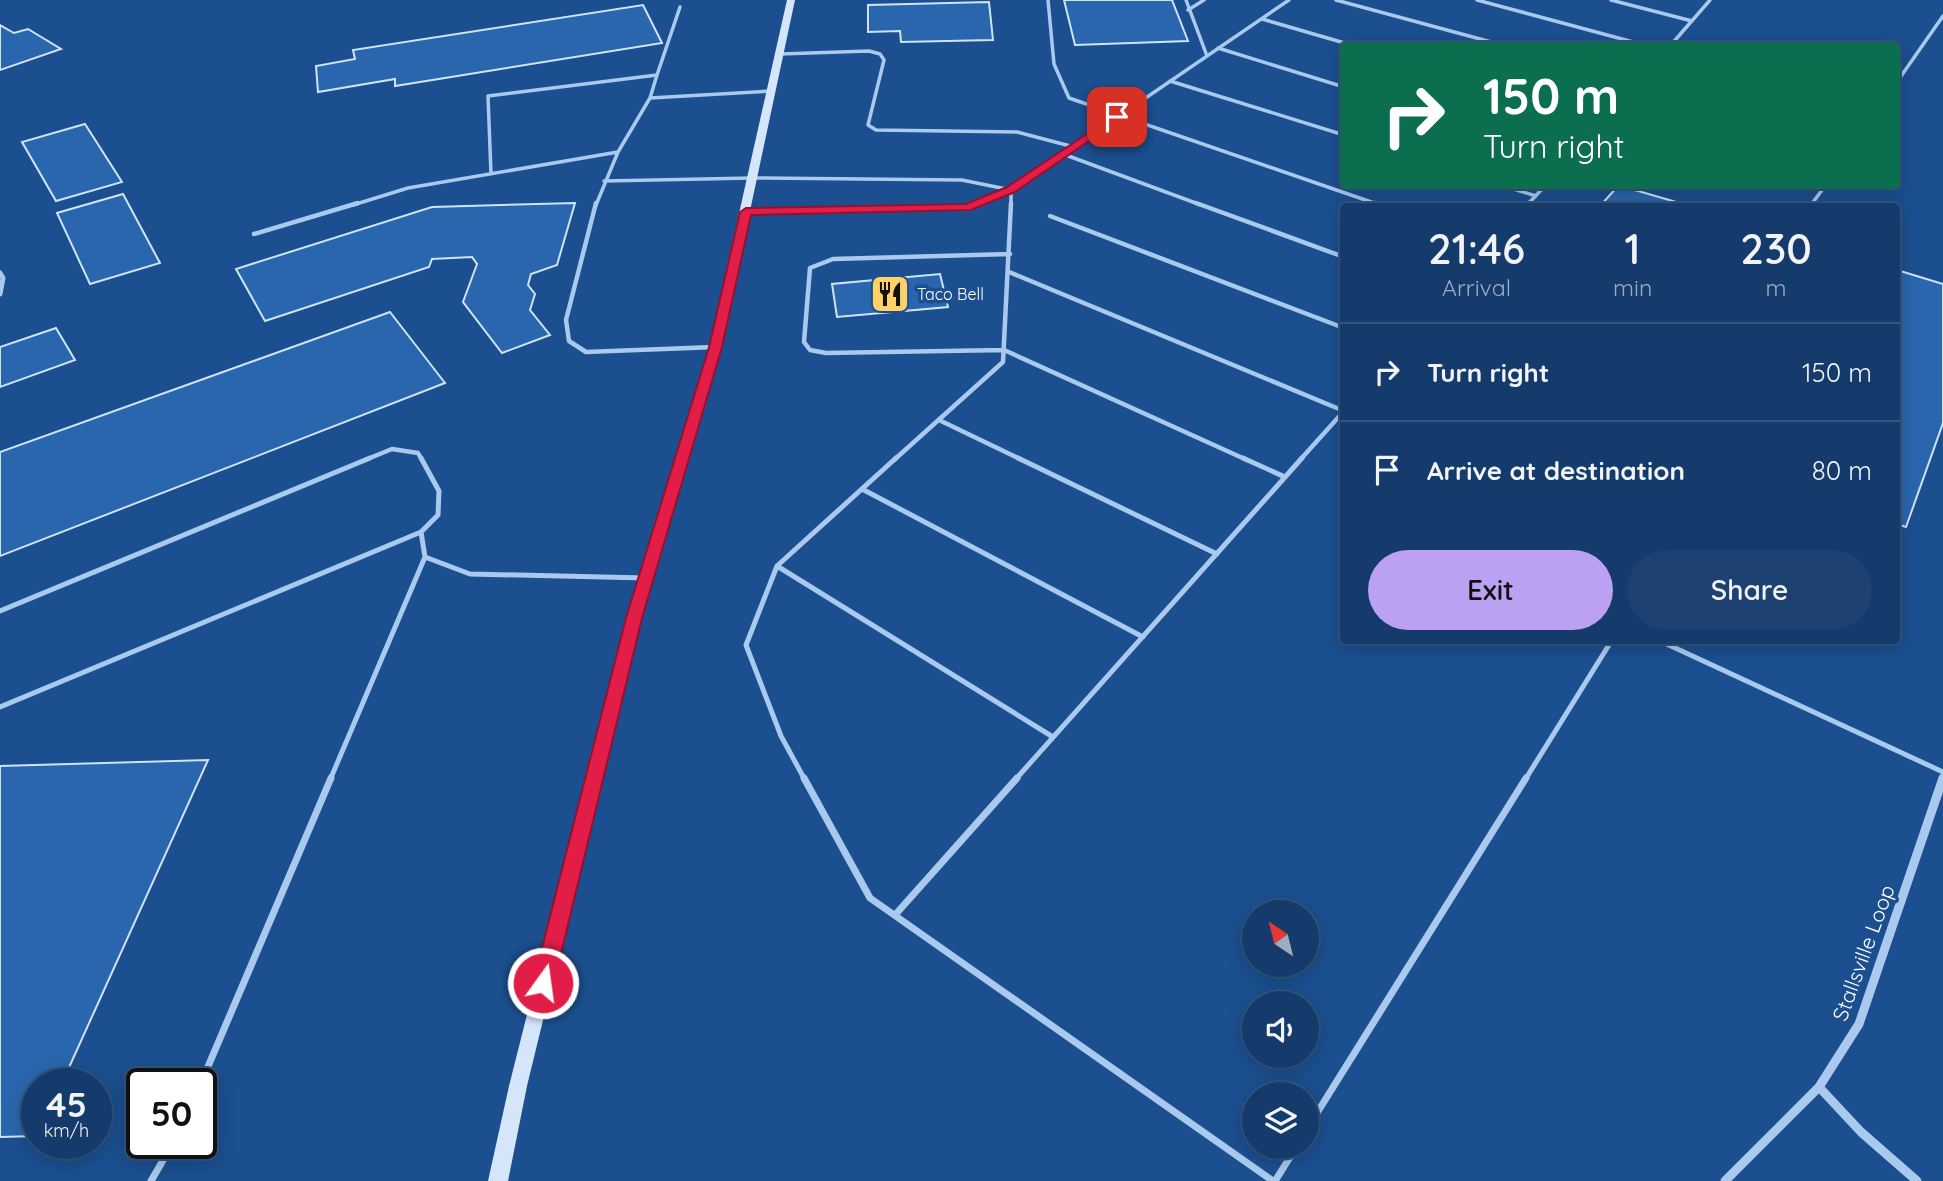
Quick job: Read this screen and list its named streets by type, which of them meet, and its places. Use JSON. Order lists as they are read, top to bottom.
{
  "streets": {
    "street": ["Stallsville Loop"]
  },
  "places": {
    "restaurant": ["Taco Bell"]
  },
  "north": "top left",
  "page": {
    "turn": ["150 m", "Turn right"],
    "eta": [
      "21:46",
      "Arrival",
      "1",
      "min",
      "230",
      "m"
    ],
    "list": [
      {
        "name": "Turn right",
        "value": "150 m"
      },
      {
        "name": "Arrive at destination",
        "value": "80 m"
      }
    ],
    "buttons": ["Exit", "Share"],
    "speed": "45 km/h",
    "limit": "50"
  }
}
